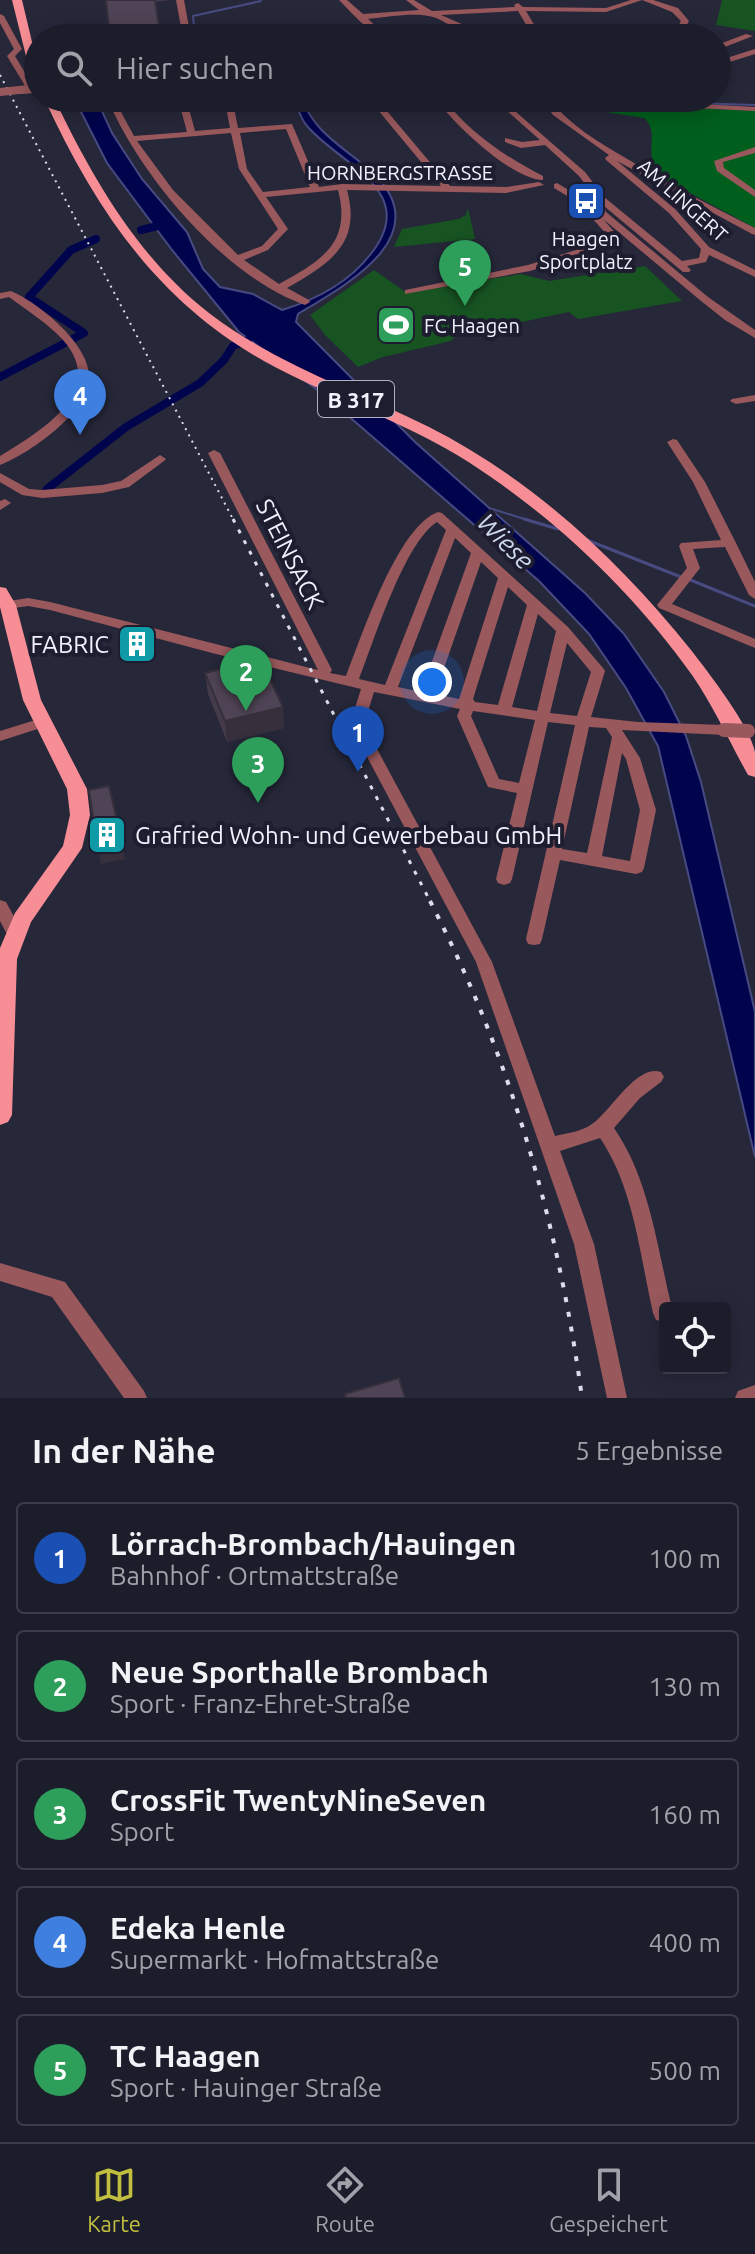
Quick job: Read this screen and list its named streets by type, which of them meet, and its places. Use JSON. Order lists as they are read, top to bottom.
{
  "streets": {
    "main road": ["B 317"],
    "street": ["HORNBERGSTRASSE", "AM LINGERT", "STEINSACK"]
  },
  "water": ["Wiese"],
  "places": {
    "bus stop": ["Haagen Sportplatz"],
    "sports": ["FC Haagen"],
    "building": ["FABRIC", "Grafried Wohn- und Gewerbebau GmbH"]
  },
  "page": {
    "search": "Hier suchen",
    "pins": [
      "5",
      "4",
      "2",
      "1",
      "3"
    ],
    "heading": ["In der Nähe", "5 Ergebnisse"],
    "list": [
      {
        "mark": "1",
        "name": "Lörrach-Brombach/Hauingen",
        "note": "Bahnhof · Ortmattstraße",
        "value": "100 m"
      },
      {
        "mark": "2",
        "name": "Neue Sporthalle Brombach",
        "note": "Sport · Franz-Ehret-Straße",
        "value": "130 m"
      },
      {
        "mark": "3",
        "name": "CrossFit TwentyNineSeven",
        "note": "Sport",
        "value": "160 m"
      },
      {
        "mark": "4",
        "name": "Edeka Henle",
        "note": "Supermarkt · Hofmattstraße",
        "value": "400 m"
      },
      {
        "mark": "5",
        "name": "TC Haagen",
        "note": "Sport · Hauinger Straße",
        "value": "500 m"
      }
    ],
    "nav": ["Karte", "Route", "Gespeichert"]
  }
}
